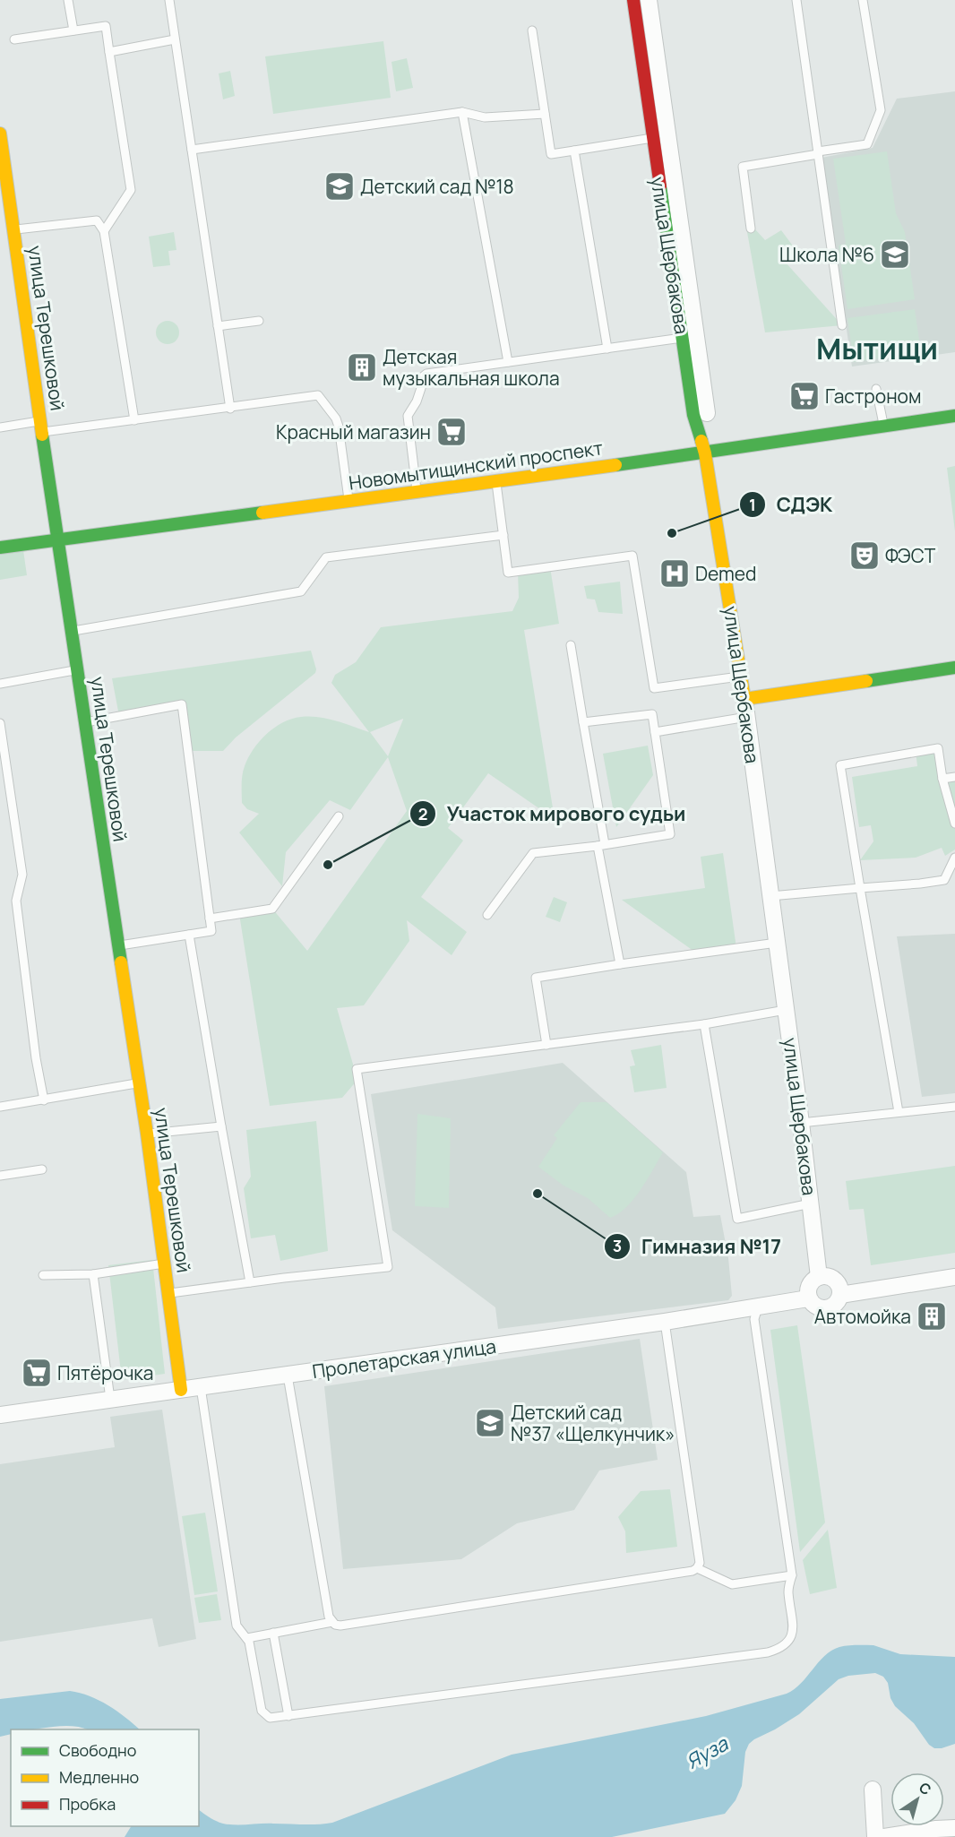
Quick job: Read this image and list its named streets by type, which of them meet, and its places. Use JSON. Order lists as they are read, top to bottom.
{
  "streets": {
    "street": [
      "улица Щербакова",
      "улица Терешковой",
      "Новомытищинский проспект",
      "Пролетарская улица"
    ]
  },
  "crossings": [
    ["улица Щербакова", "Новомытищинский проспект"],
    ["улица Щербакова", "Пролетарская улица"],
    ["улица Терешковой", "Новомытищинский проспект"],
    ["улица Терешковой", "Пролетарская улица"]
  ],
  "districts": ["Мытищи"],
  "water": ["Яуза"],
  "places": {
    "school or university": ["Детский сад №18", "Школа №6", "Детский сад №37 «Щелкунчик»"],
    "building": ["Детская музыкальная школа", "Автомойка"],
    "supermarket": ["Гастроном", "Красный магазин", "Пятёрочка"],
    "other": ["СДЭК", "Участок мирового судьи", "Гимназия №17"],
    "theatre": ["ФЭСТ"],
    "hospital": ["Demed"]
  },
  "legend": ["Свободно", "Медленно", "Пробка"],
  "north": "top right"
}
